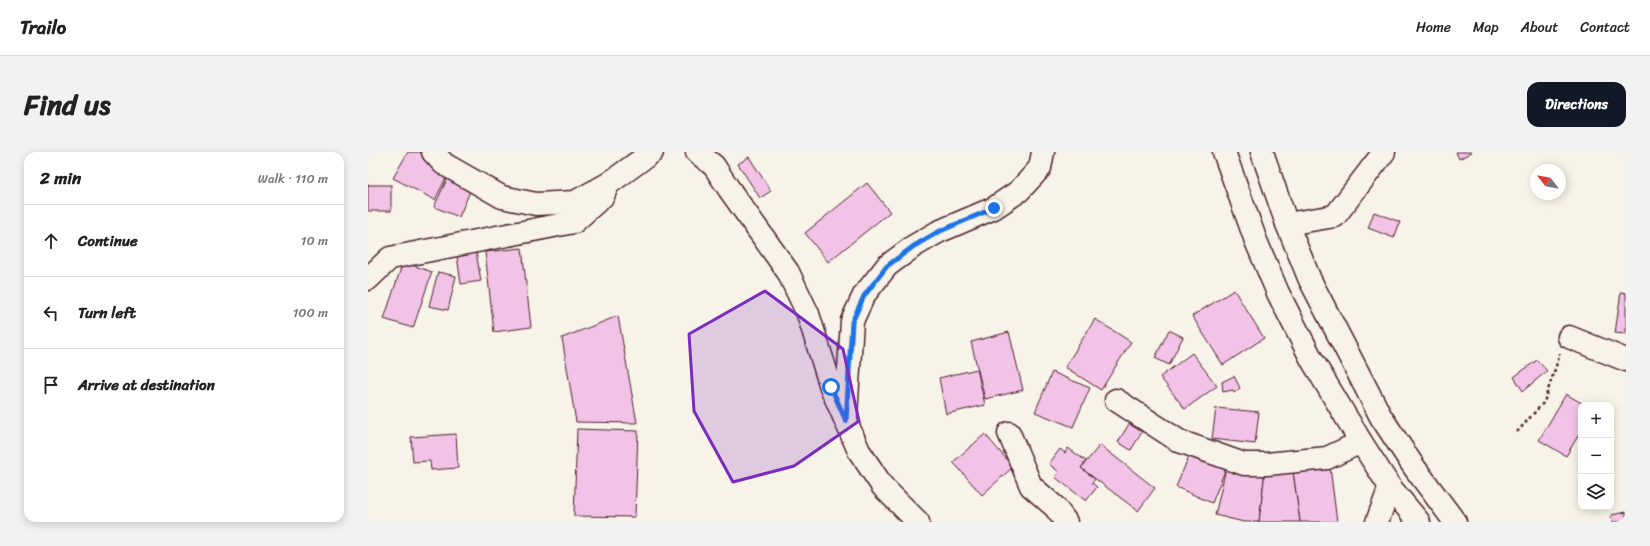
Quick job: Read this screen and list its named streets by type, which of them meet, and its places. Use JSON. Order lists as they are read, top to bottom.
{
  "north": "top left",
  "page": {
    "header": "Trailo",
    "nav": [
      "Home",
      "Map",
      "About",
      "Contact"
    ],
    "title": "Find us",
    "buttons": "Directions",
    "heading": ["2 min", "Walk · 110 m"],
    "list": [
      ["Continue", "10 m"],
      ["Turn left", "100 m"],
      "Arrive at destination"
    ],
    "map_buttons": ["+", "−"]
  }
}
